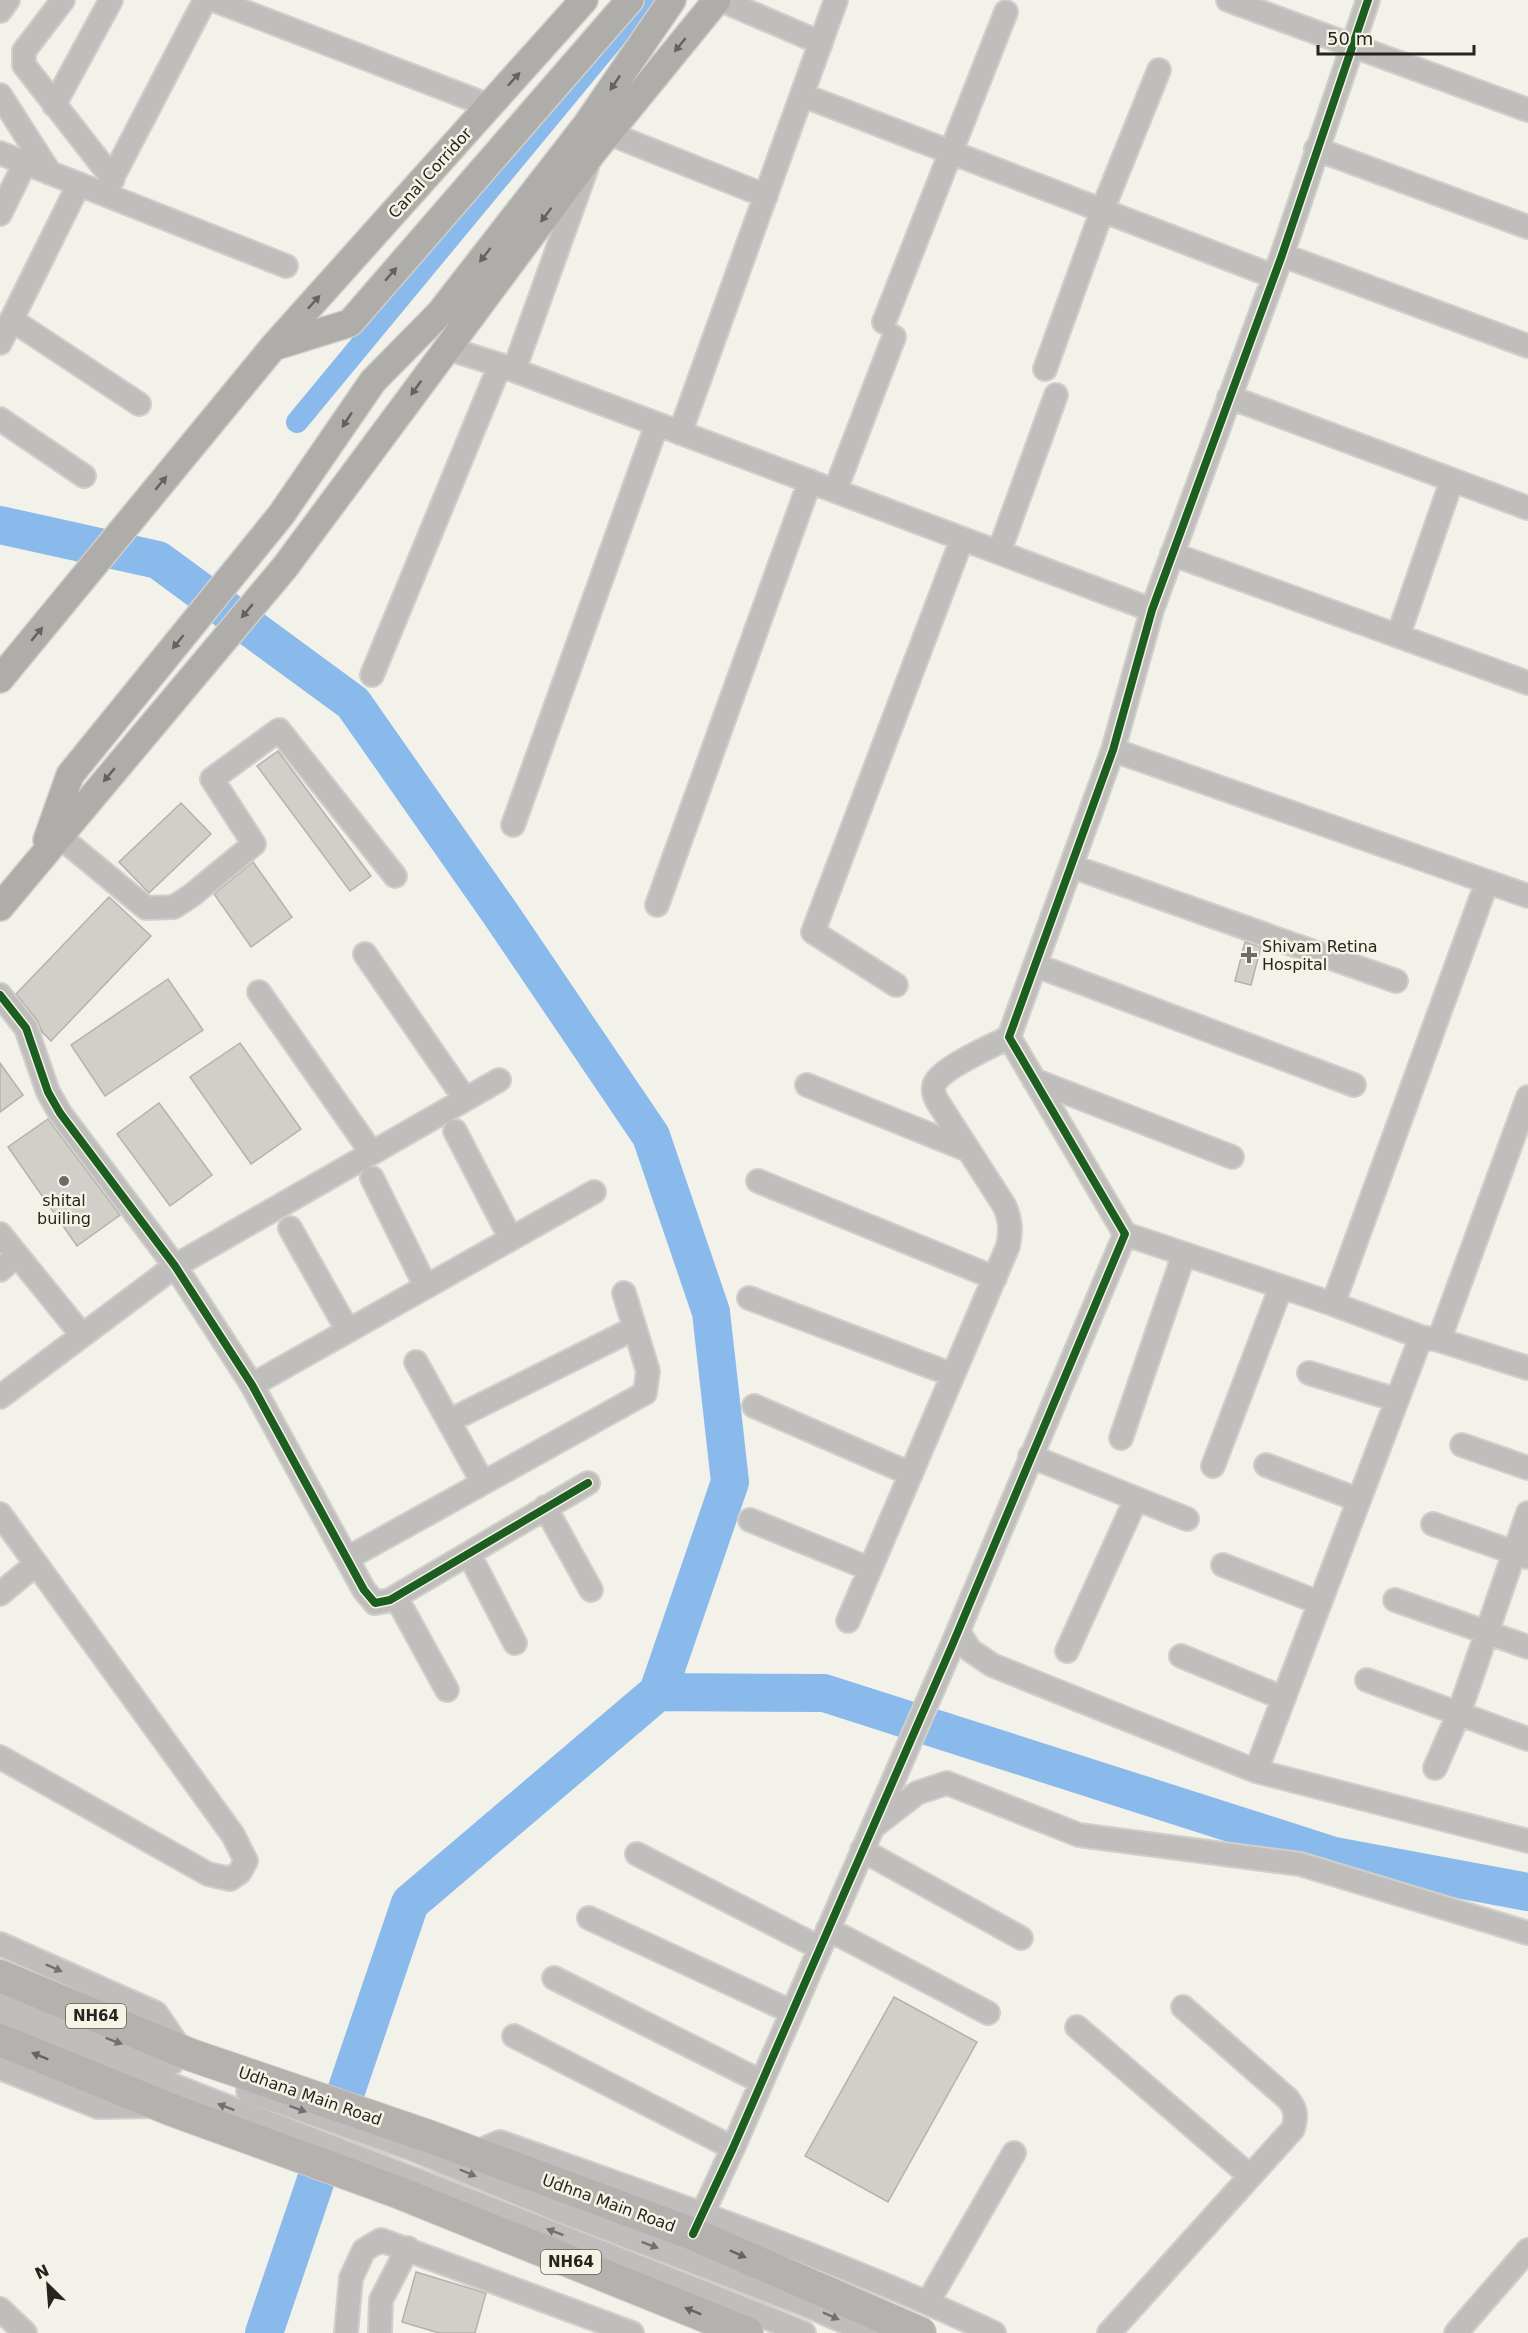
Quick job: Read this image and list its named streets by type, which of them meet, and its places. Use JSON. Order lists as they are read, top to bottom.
{
  "streets": {
    "highway": ["NH64", "Udhana Main Road", "Udhna Main Road"],
    "main road": ["Canal Corridor"]
  },
  "crossings": [
    ["NH64", "Udhana Main Road"],
    ["Udhana Main Road", "Udhna Main Road"]
  ],
  "places": {
    "health": ["Shivam Retina Hospital"],
    "other": ["shital builing"]
  },
  "scale_bar": "50 m",
  "north": "top left"
}
